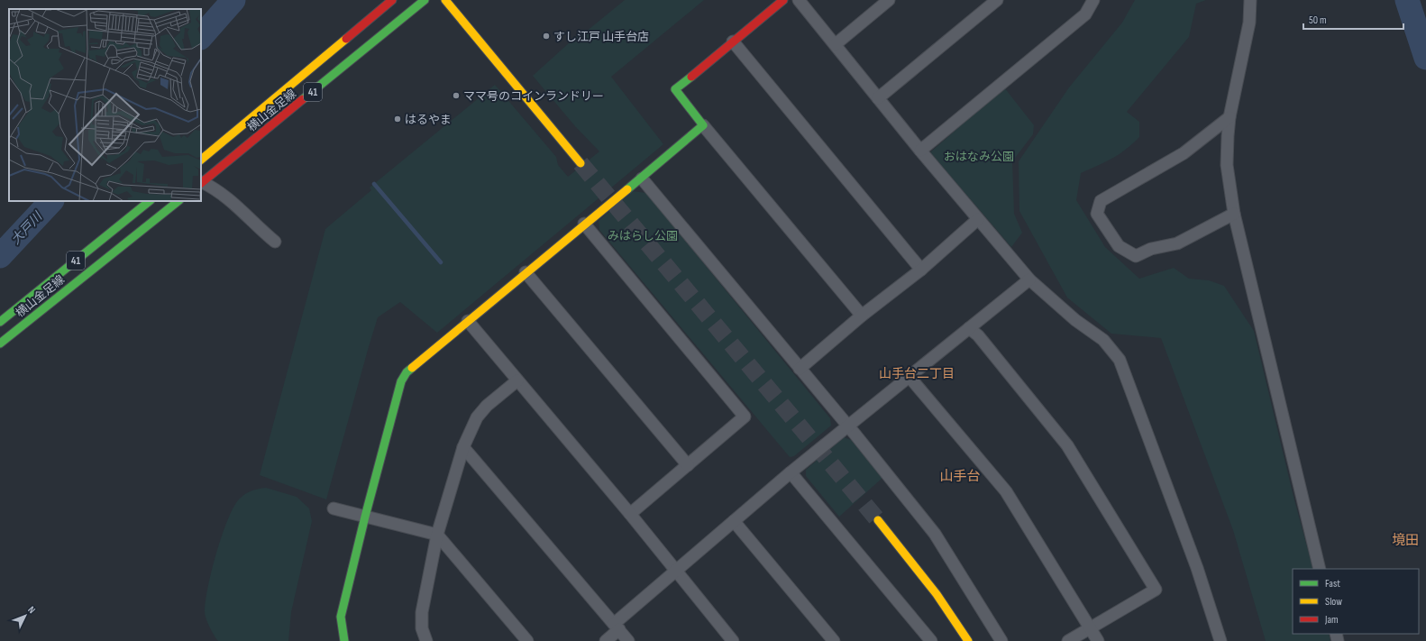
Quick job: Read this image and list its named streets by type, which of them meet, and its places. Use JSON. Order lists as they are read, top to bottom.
{
  "streets": {
    "street": ["41", "横山金足線"]
  },
  "districts": ["山手台二丁目", "山手台", "境田"],
  "water": ["大戸川"],
  "parks": ["おはなみ公園", "みはらし公園"],
  "places": ["すし江戸 山手台店", "ママ号のコインランドリー", "はるやま"],
  "legend": ["Fast", "Slow", "Jam"],
  "scale_bar": "50 m",
  "north": "top right"
}
